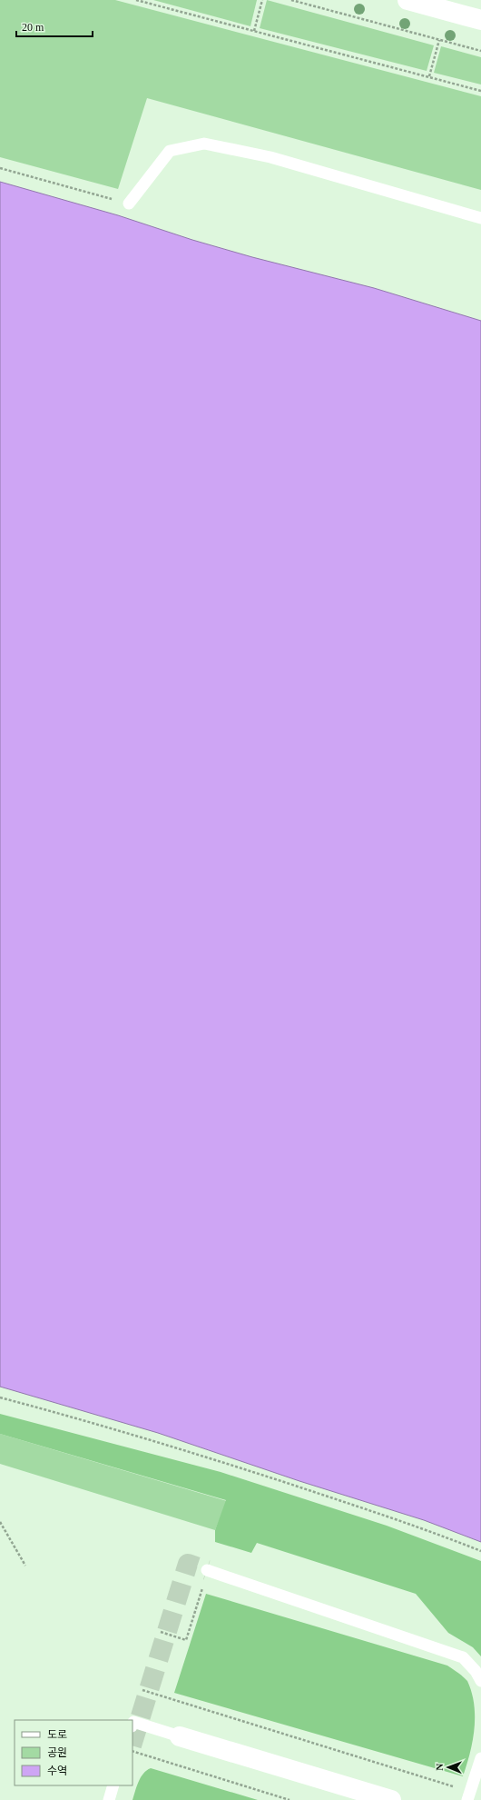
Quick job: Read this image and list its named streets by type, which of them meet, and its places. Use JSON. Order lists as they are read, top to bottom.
{
  "legend": ["도로", "공원", "수역"],
  "scale_bar": "20 m",
  "north": "left"
}
